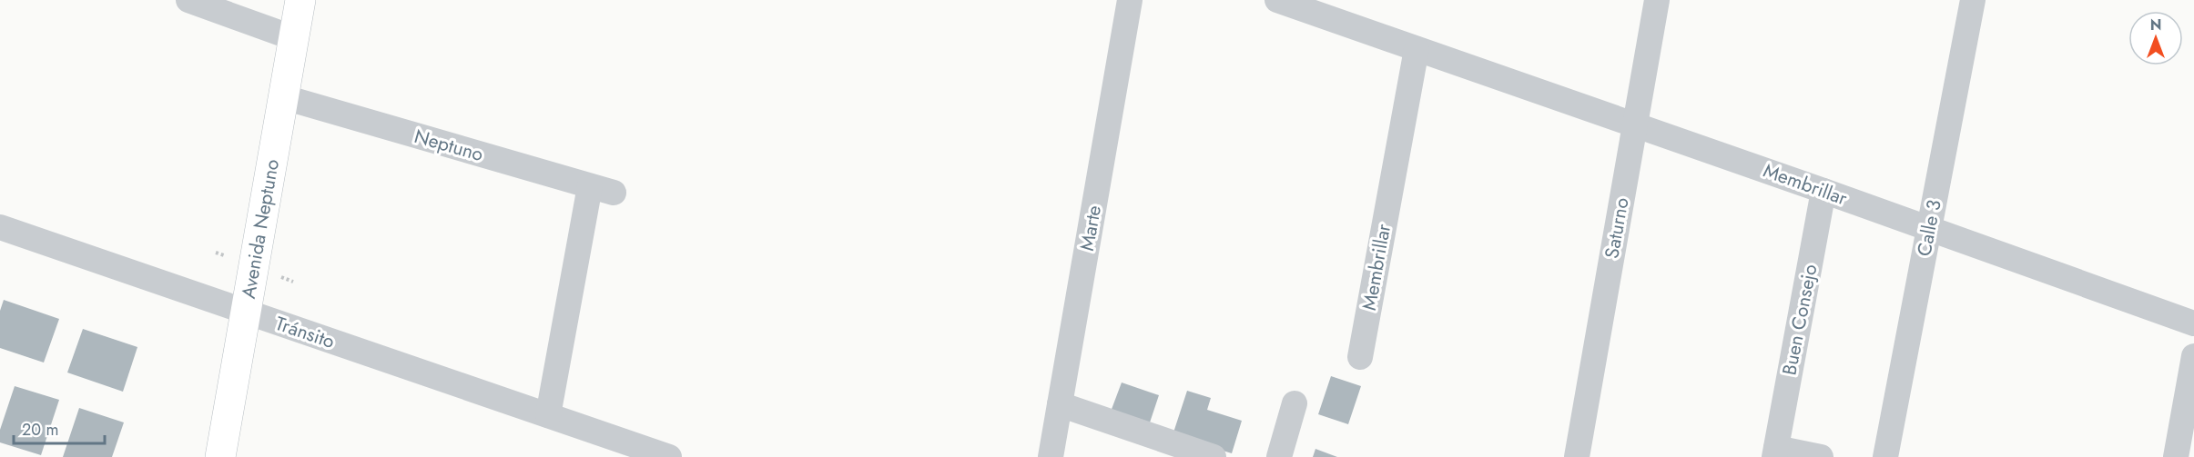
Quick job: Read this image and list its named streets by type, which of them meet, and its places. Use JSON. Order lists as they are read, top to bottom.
{
  "streets": {
    "main road": ["Avenida Neptuno"],
    "street": [
      "Neptuno",
      "Membrillar",
      "Marte",
      "Saturno",
      "Calle 3",
      "Buen Consejo",
      "Tránsito"
    ]
  },
  "crossings": [
    ["Neptuno", "Avenida Neptuno"],
    ["Neptuno", "Tránsito"],
    ["Membrillar", "Saturno"],
    ["Membrillar", "Calle 3"],
    ["Membrillar", "Buen Consejo"],
    ["Avenida Neptuno", "Tránsito"]
  ],
  "scale_bar": "20 m",
  "north": "top"
}
